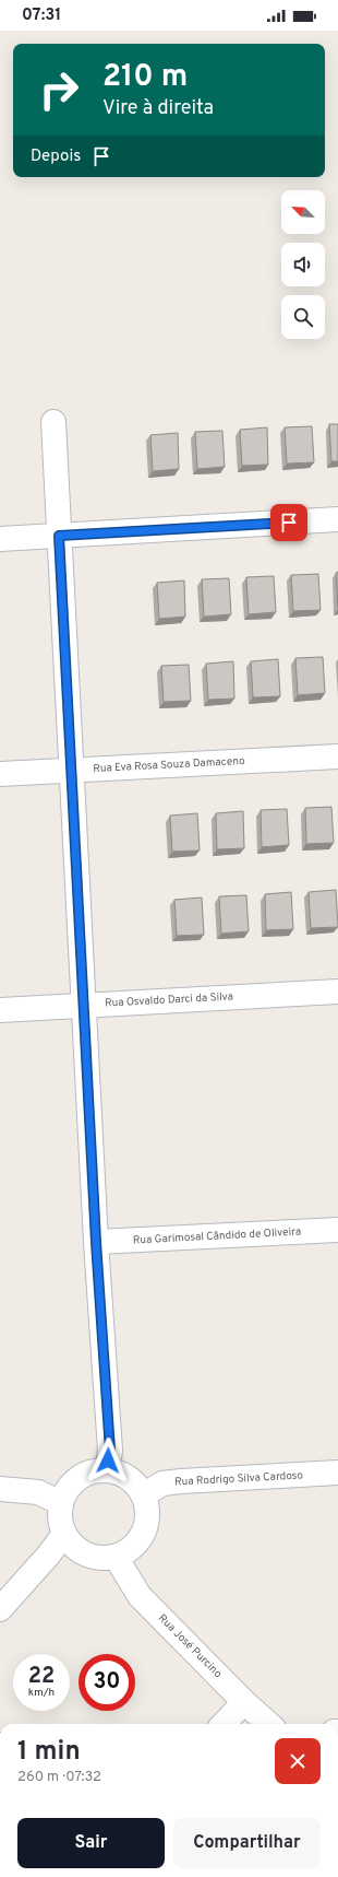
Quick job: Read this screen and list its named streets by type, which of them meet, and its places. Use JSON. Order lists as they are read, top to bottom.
{
  "streets": {
    "street": [
      "Rua Eva Rosa Souza Damaceno",
      "Rua Osvaldo Darci da Silva",
      "Rua Garimosal Cândido de Oliveira",
      "Rua Rodrigo Silva Cardoso",
      "Rua José Purcino"
    ]
  },
  "crossings": [
    ["Rua Rodrigo Silva Cardoso", "Rua José Purcino"]
  ],
  "north": "top left",
  "page": {
    "status": "07:31",
    "turn": ["210 m", "Vire à direita"],
    "then": "Depois",
    "speed": "22 km/h",
    "limit": "30",
    "heading": ["1 min", "260 m · 07:32"],
    "buttons": ["Sair", "Compartilhar"]
  }
}
